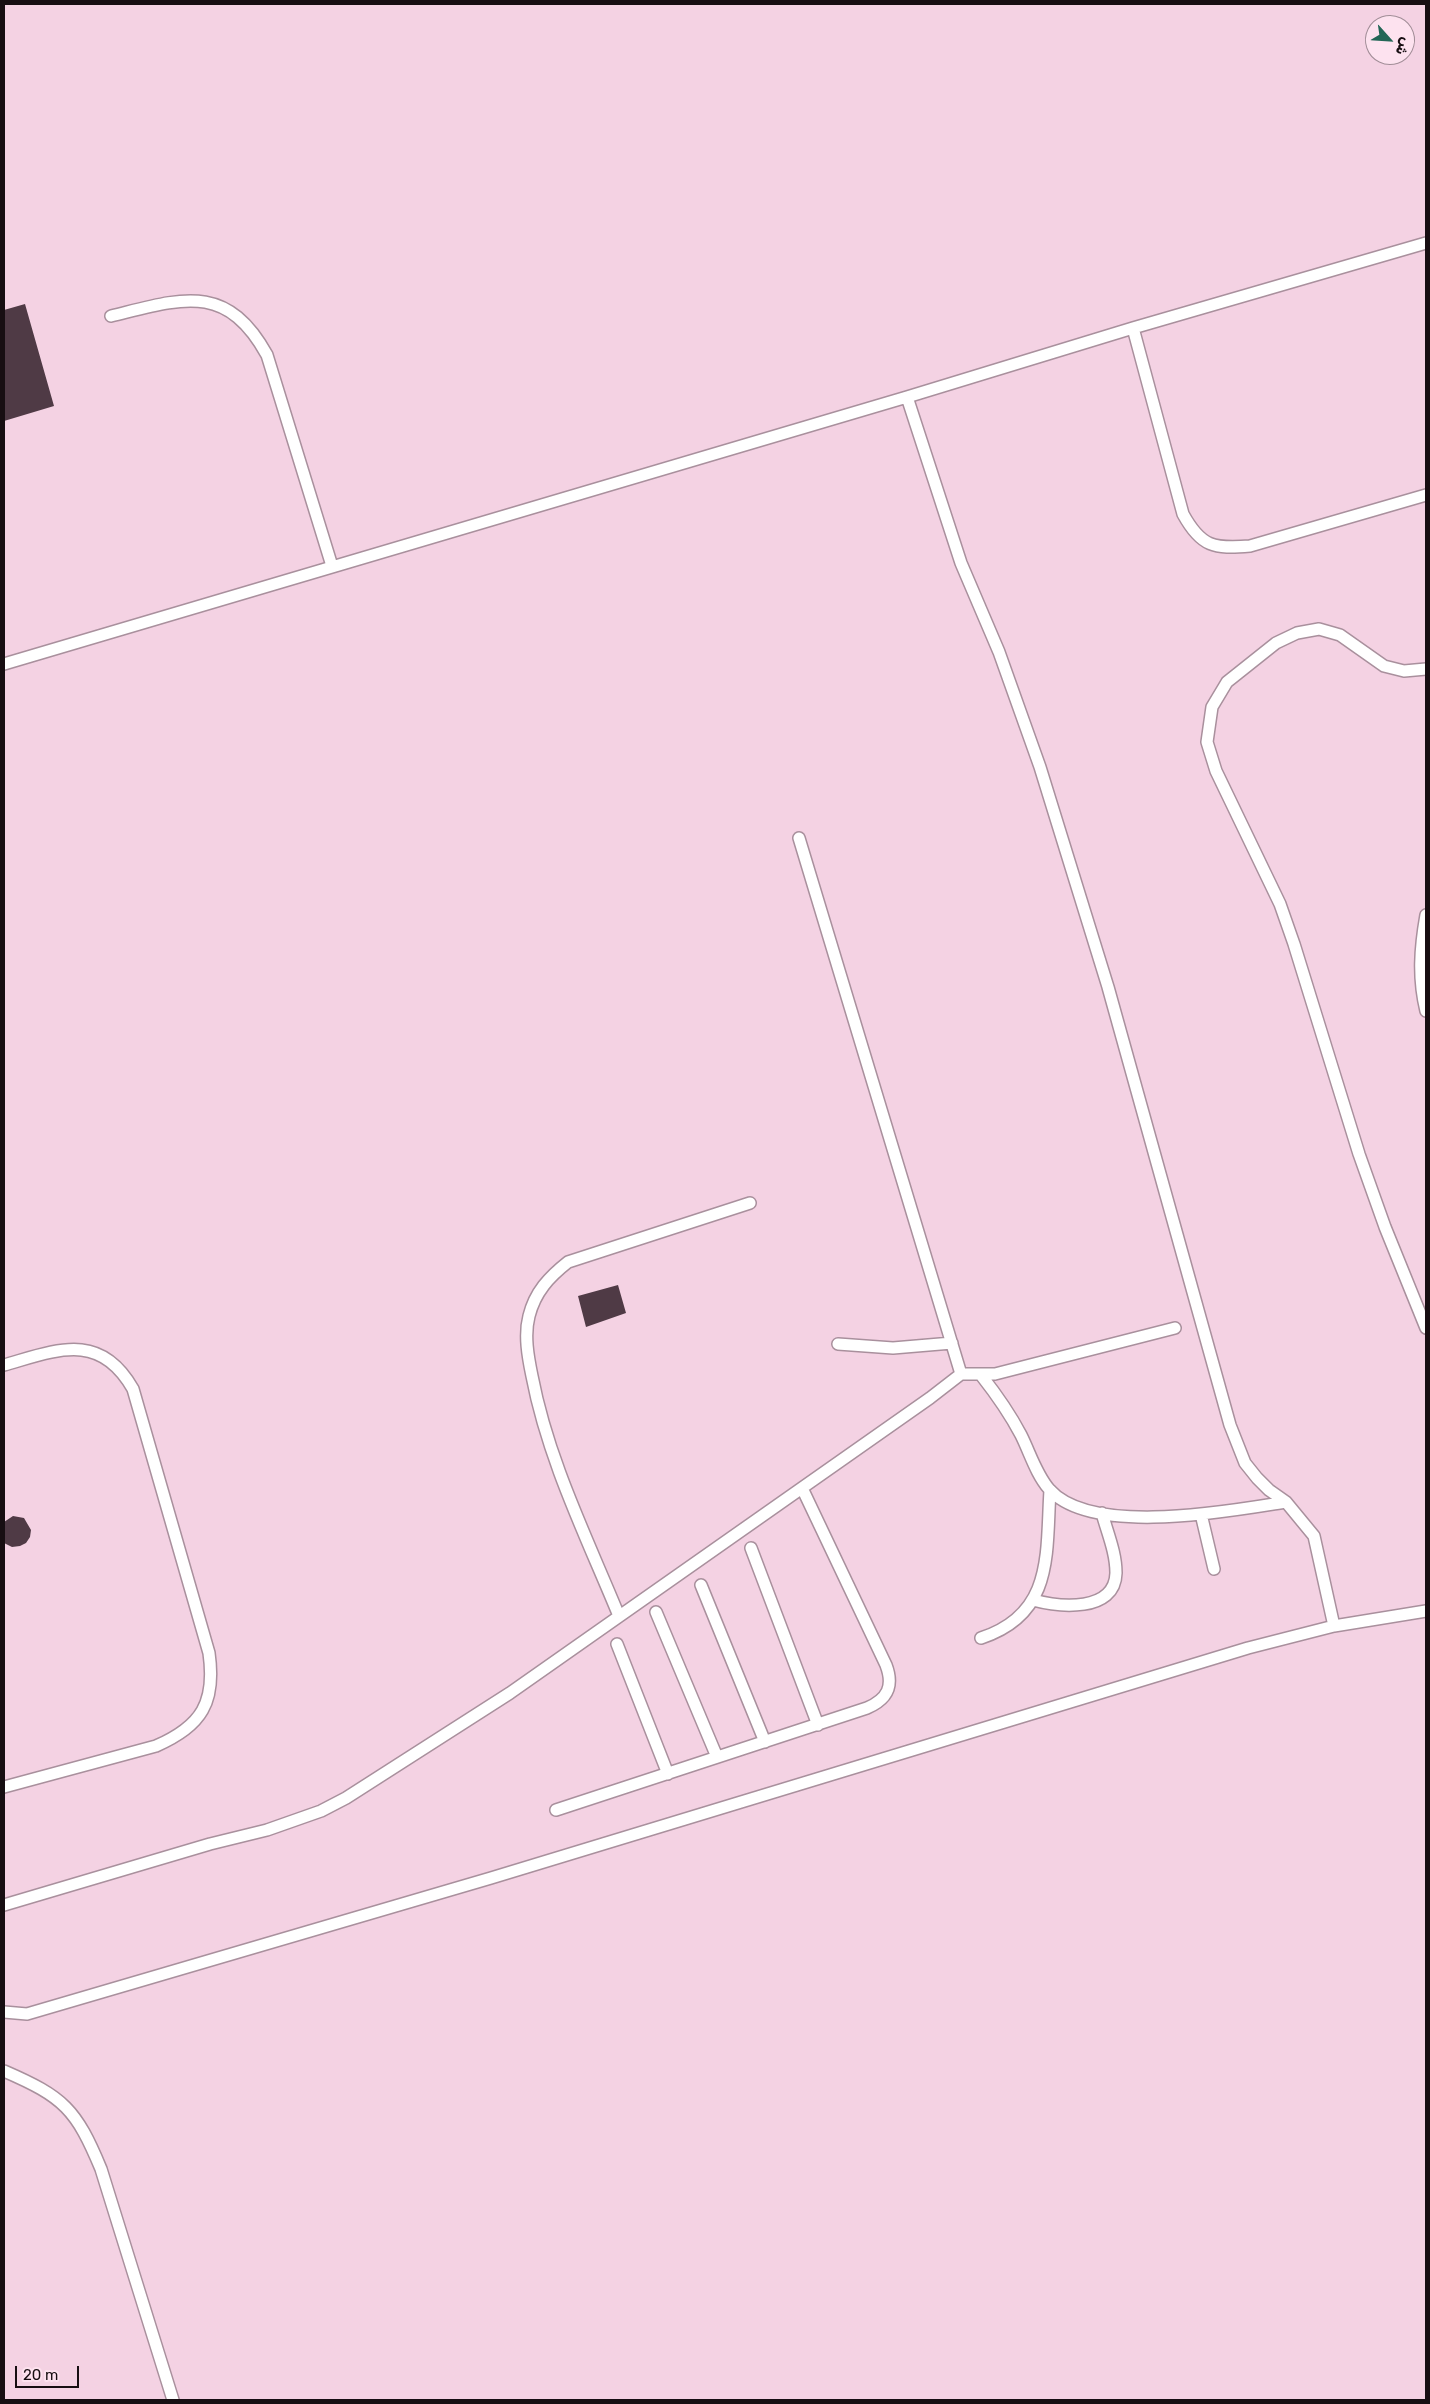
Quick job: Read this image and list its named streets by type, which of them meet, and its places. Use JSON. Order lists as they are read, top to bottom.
{
  "scale_bar": "20 m",
  "north": "bottom right"
}
